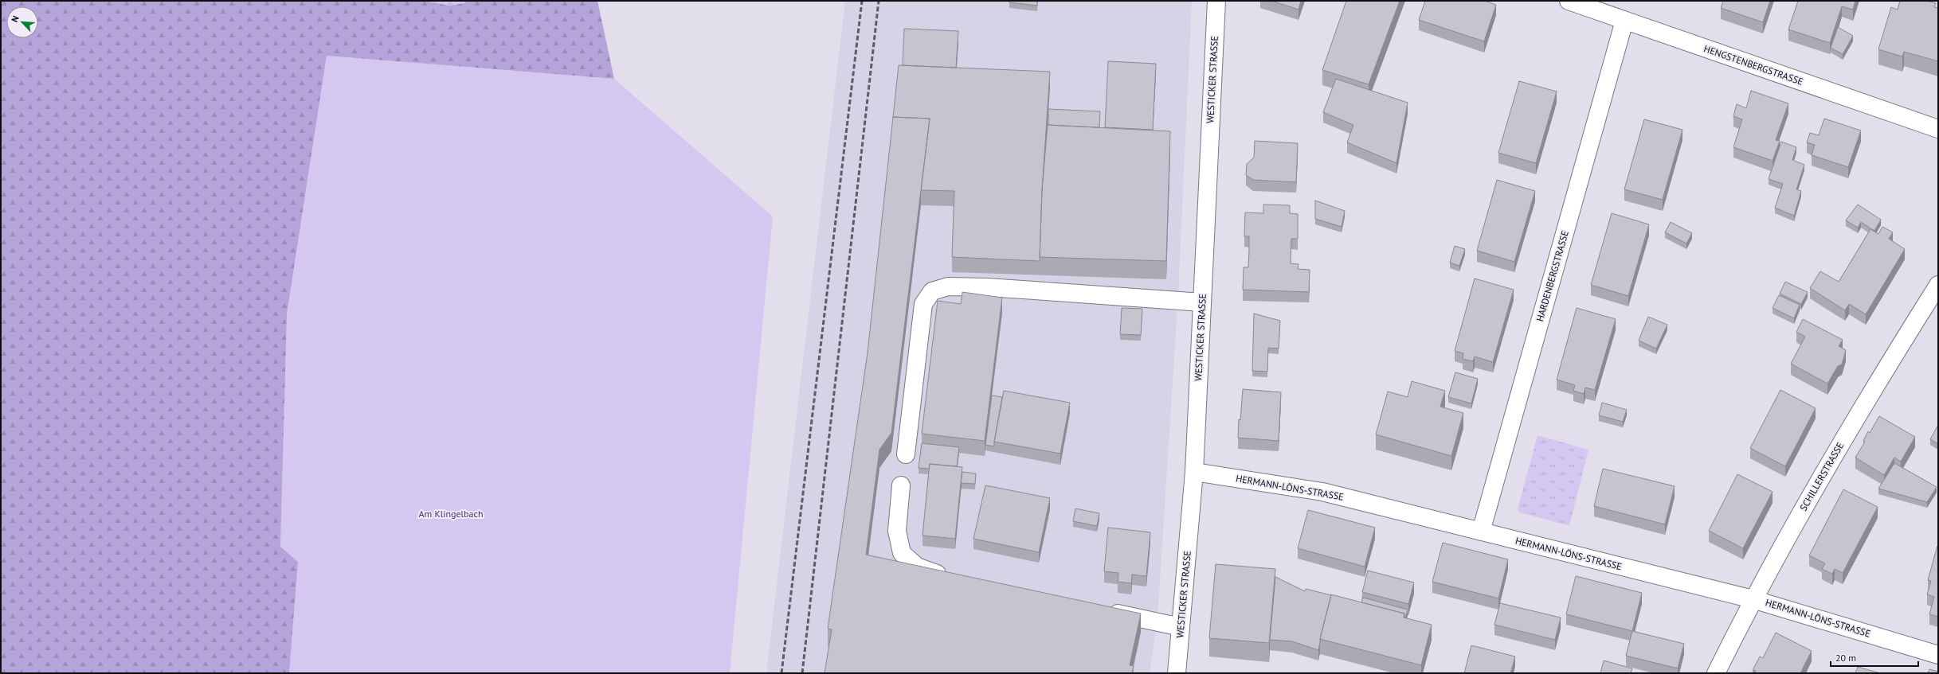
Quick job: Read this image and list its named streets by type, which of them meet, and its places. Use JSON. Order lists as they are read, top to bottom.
{
  "streets": {
    "street": [
      "HENGSTENBERGSTRASSE",
      "WESTICKER STRASSE",
      "HARDENBERGSTRASSE",
      "SCHILLERSTRASSE",
      "HERMANN-LÖNS-STRASSE"
    ]
  },
  "crossings": [
    ["HENGSTENBERGSTRASSE", "HARDENBERGSTRASSE"],
    ["WESTICKER STRASSE", "HERMANN-LÖNS-STRASSE"],
    ["HARDENBERGSTRASSE", "HERMANN-LÖNS-STRASSE"],
    ["SCHILLERSTRASSE", "HERMANN-LÖNS-STRASSE"]
  ],
  "parks": ["Am Klingelbach"],
  "scale_bar": "20 m",
  "north": "top left"
}
